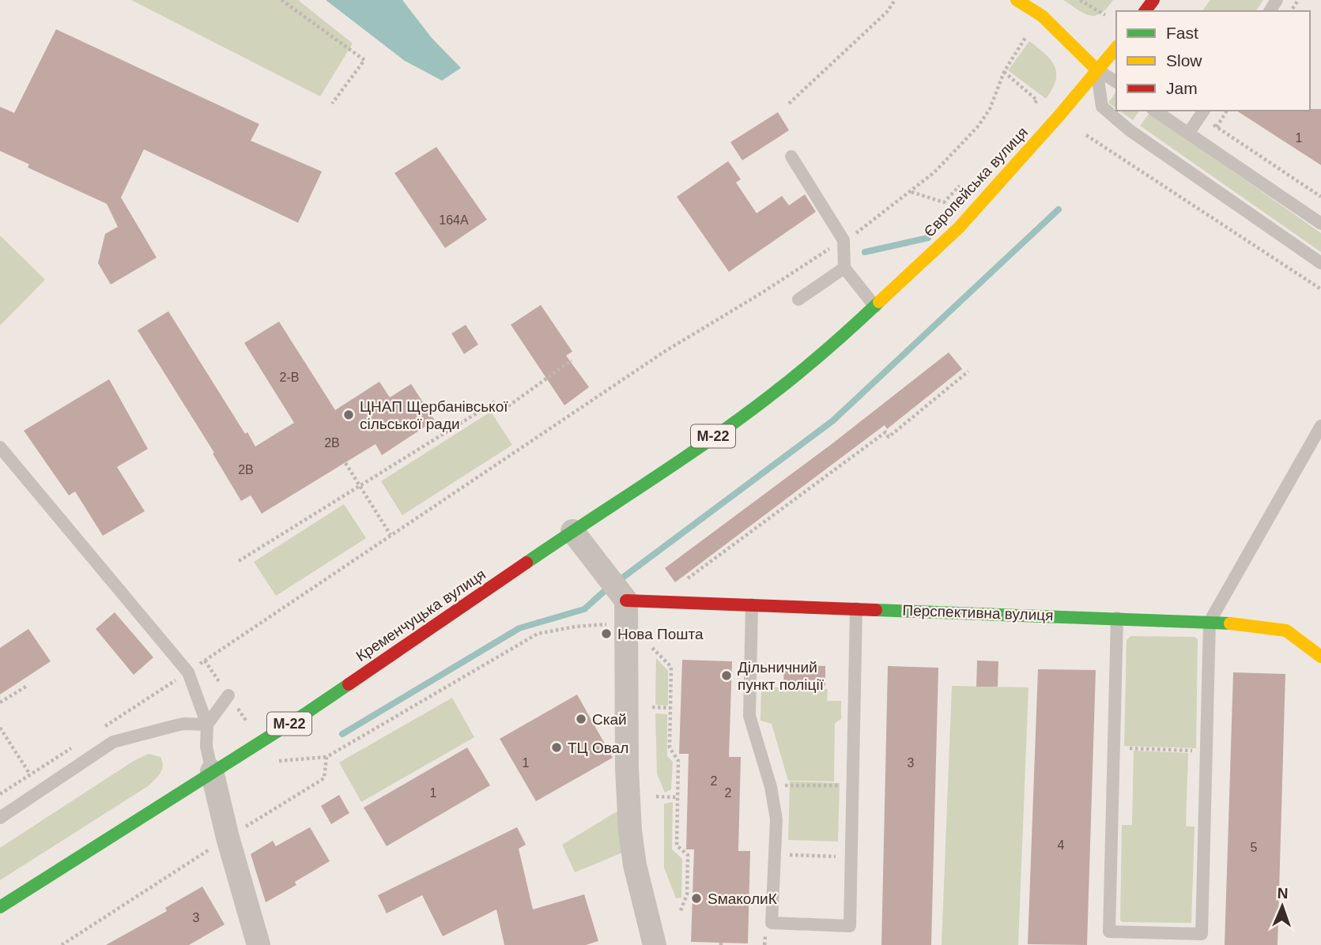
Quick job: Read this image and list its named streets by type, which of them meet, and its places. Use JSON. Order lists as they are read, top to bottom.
{
  "streets": {
    "main road": [
      "Європейська вулиця",
      "М-22",
      "Перспективна вулиця",
      "Кременчуцька вулиця"
    ]
  },
  "crossings": [
    ["Європейська вулиця", "Кременчуцька вулиця"]
  ],
  "places": [
    "ЦНАП Щербанівської сільської ради",
    "Нова Пошта",
    "Дільничний пункт поліції",
    "Скай",
    "ТЦ Овал",
    "SмаколиК"
  ],
  "house_numbers": [
    "1",
    "164А",
    "2-В",
    "2В",
    "2В",
    "1",
    "3",
    "2",
    "1",
    "2",
    "4",
    "5",
    "3"
  ],
  "legend": ["Fast", "Slow", "Jam"],
  "north": "top"
}
